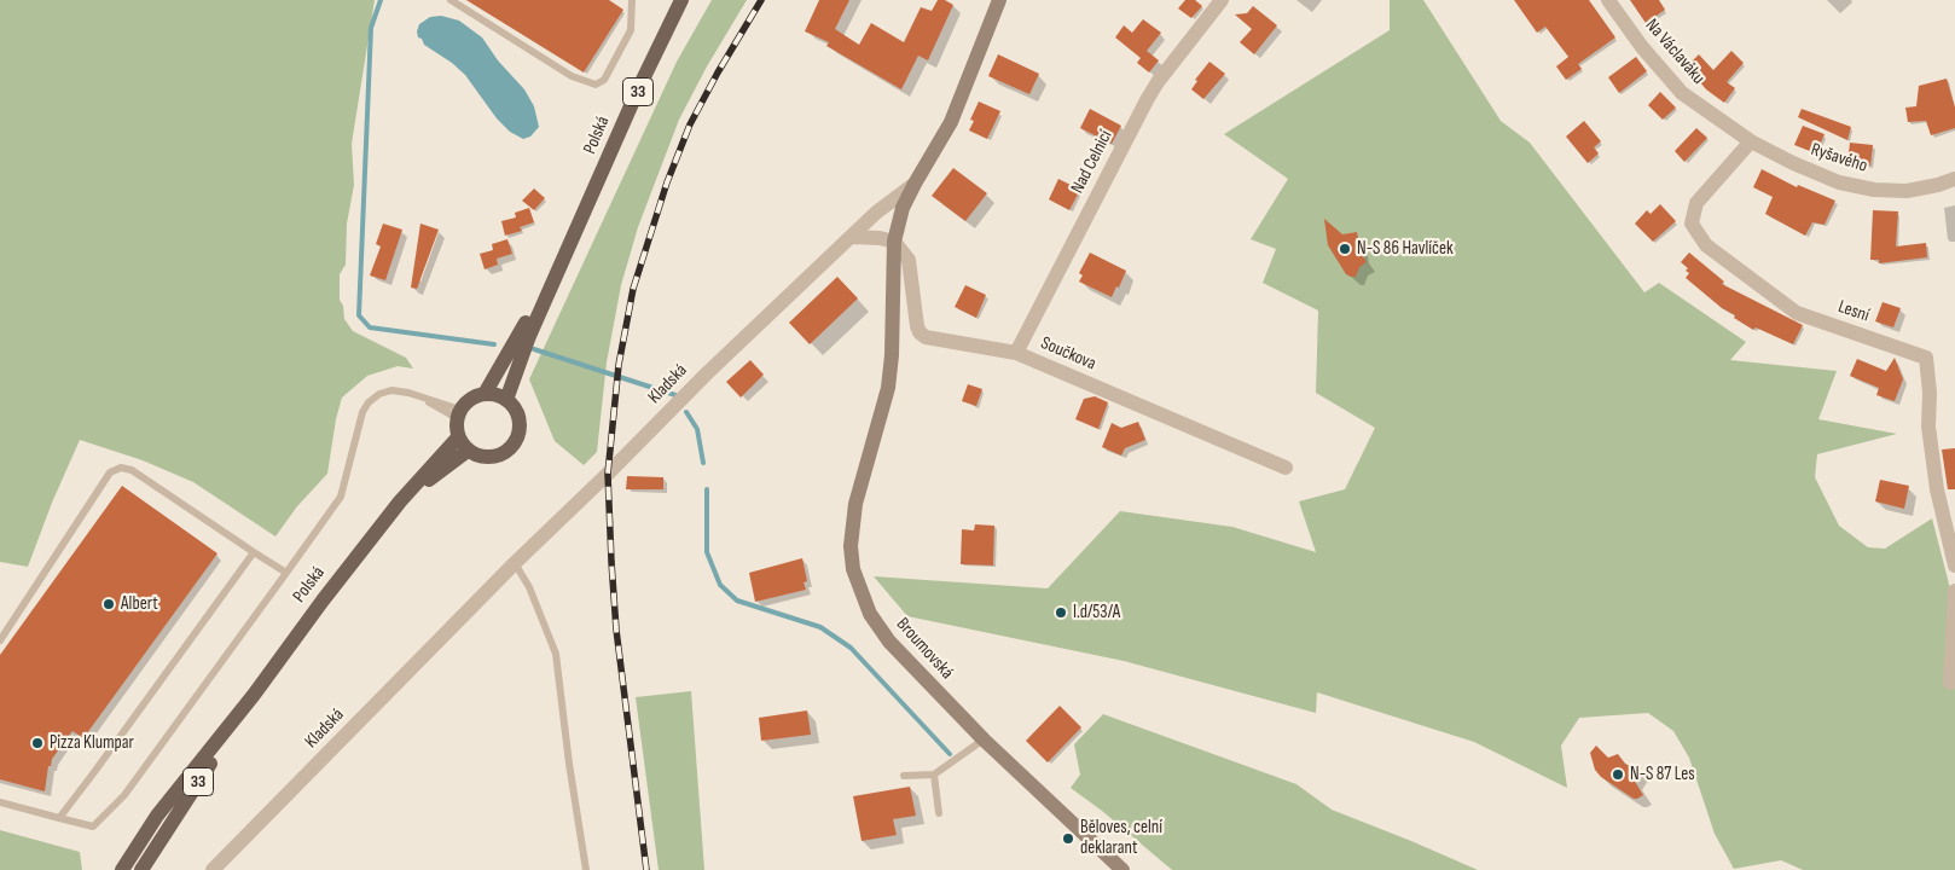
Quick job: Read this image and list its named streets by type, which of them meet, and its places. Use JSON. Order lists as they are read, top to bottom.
{
  "streets": {
    "main road": [
      "33",
      "Polská",
      "Kladská",
      "Broumovská"
    ],
    "street": [
      "Na Václaváku",
      "Ryšavého",
      "Nad Celnicí",
      "Lesní",
      "Součkova"
    ]
  },
  "crossings": [
    ["Na Václaváku", "Ryšavého"],
    ["Na Václaváku", "Lesní"],
    ["Ryšavého", "Lesní"],
    ["Nad Celnicí", "Součkova"],
    ["Součkova", "Kladská"],
    ["Kladská", "Broumovská"]
  ],
  "places": [
    "N-S 86 Havlíček",
    "Albert",
    "I.d/53/A",
    "Pizza Klumpar",
    "N-S 87 Les",
    "Běloves, celní deklarant"
  ]
}
